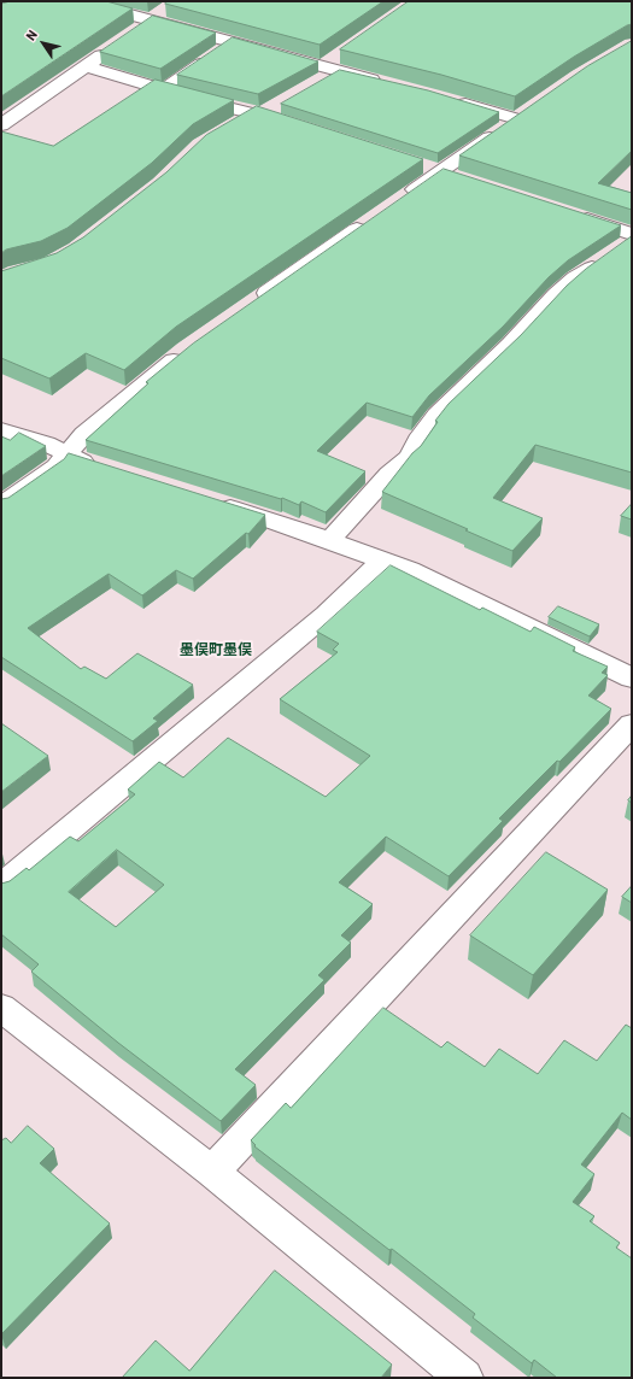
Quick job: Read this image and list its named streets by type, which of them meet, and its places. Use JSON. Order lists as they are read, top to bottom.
{
  "districts": ["墨俣町墨俣"],
  "north": "top left"
}
